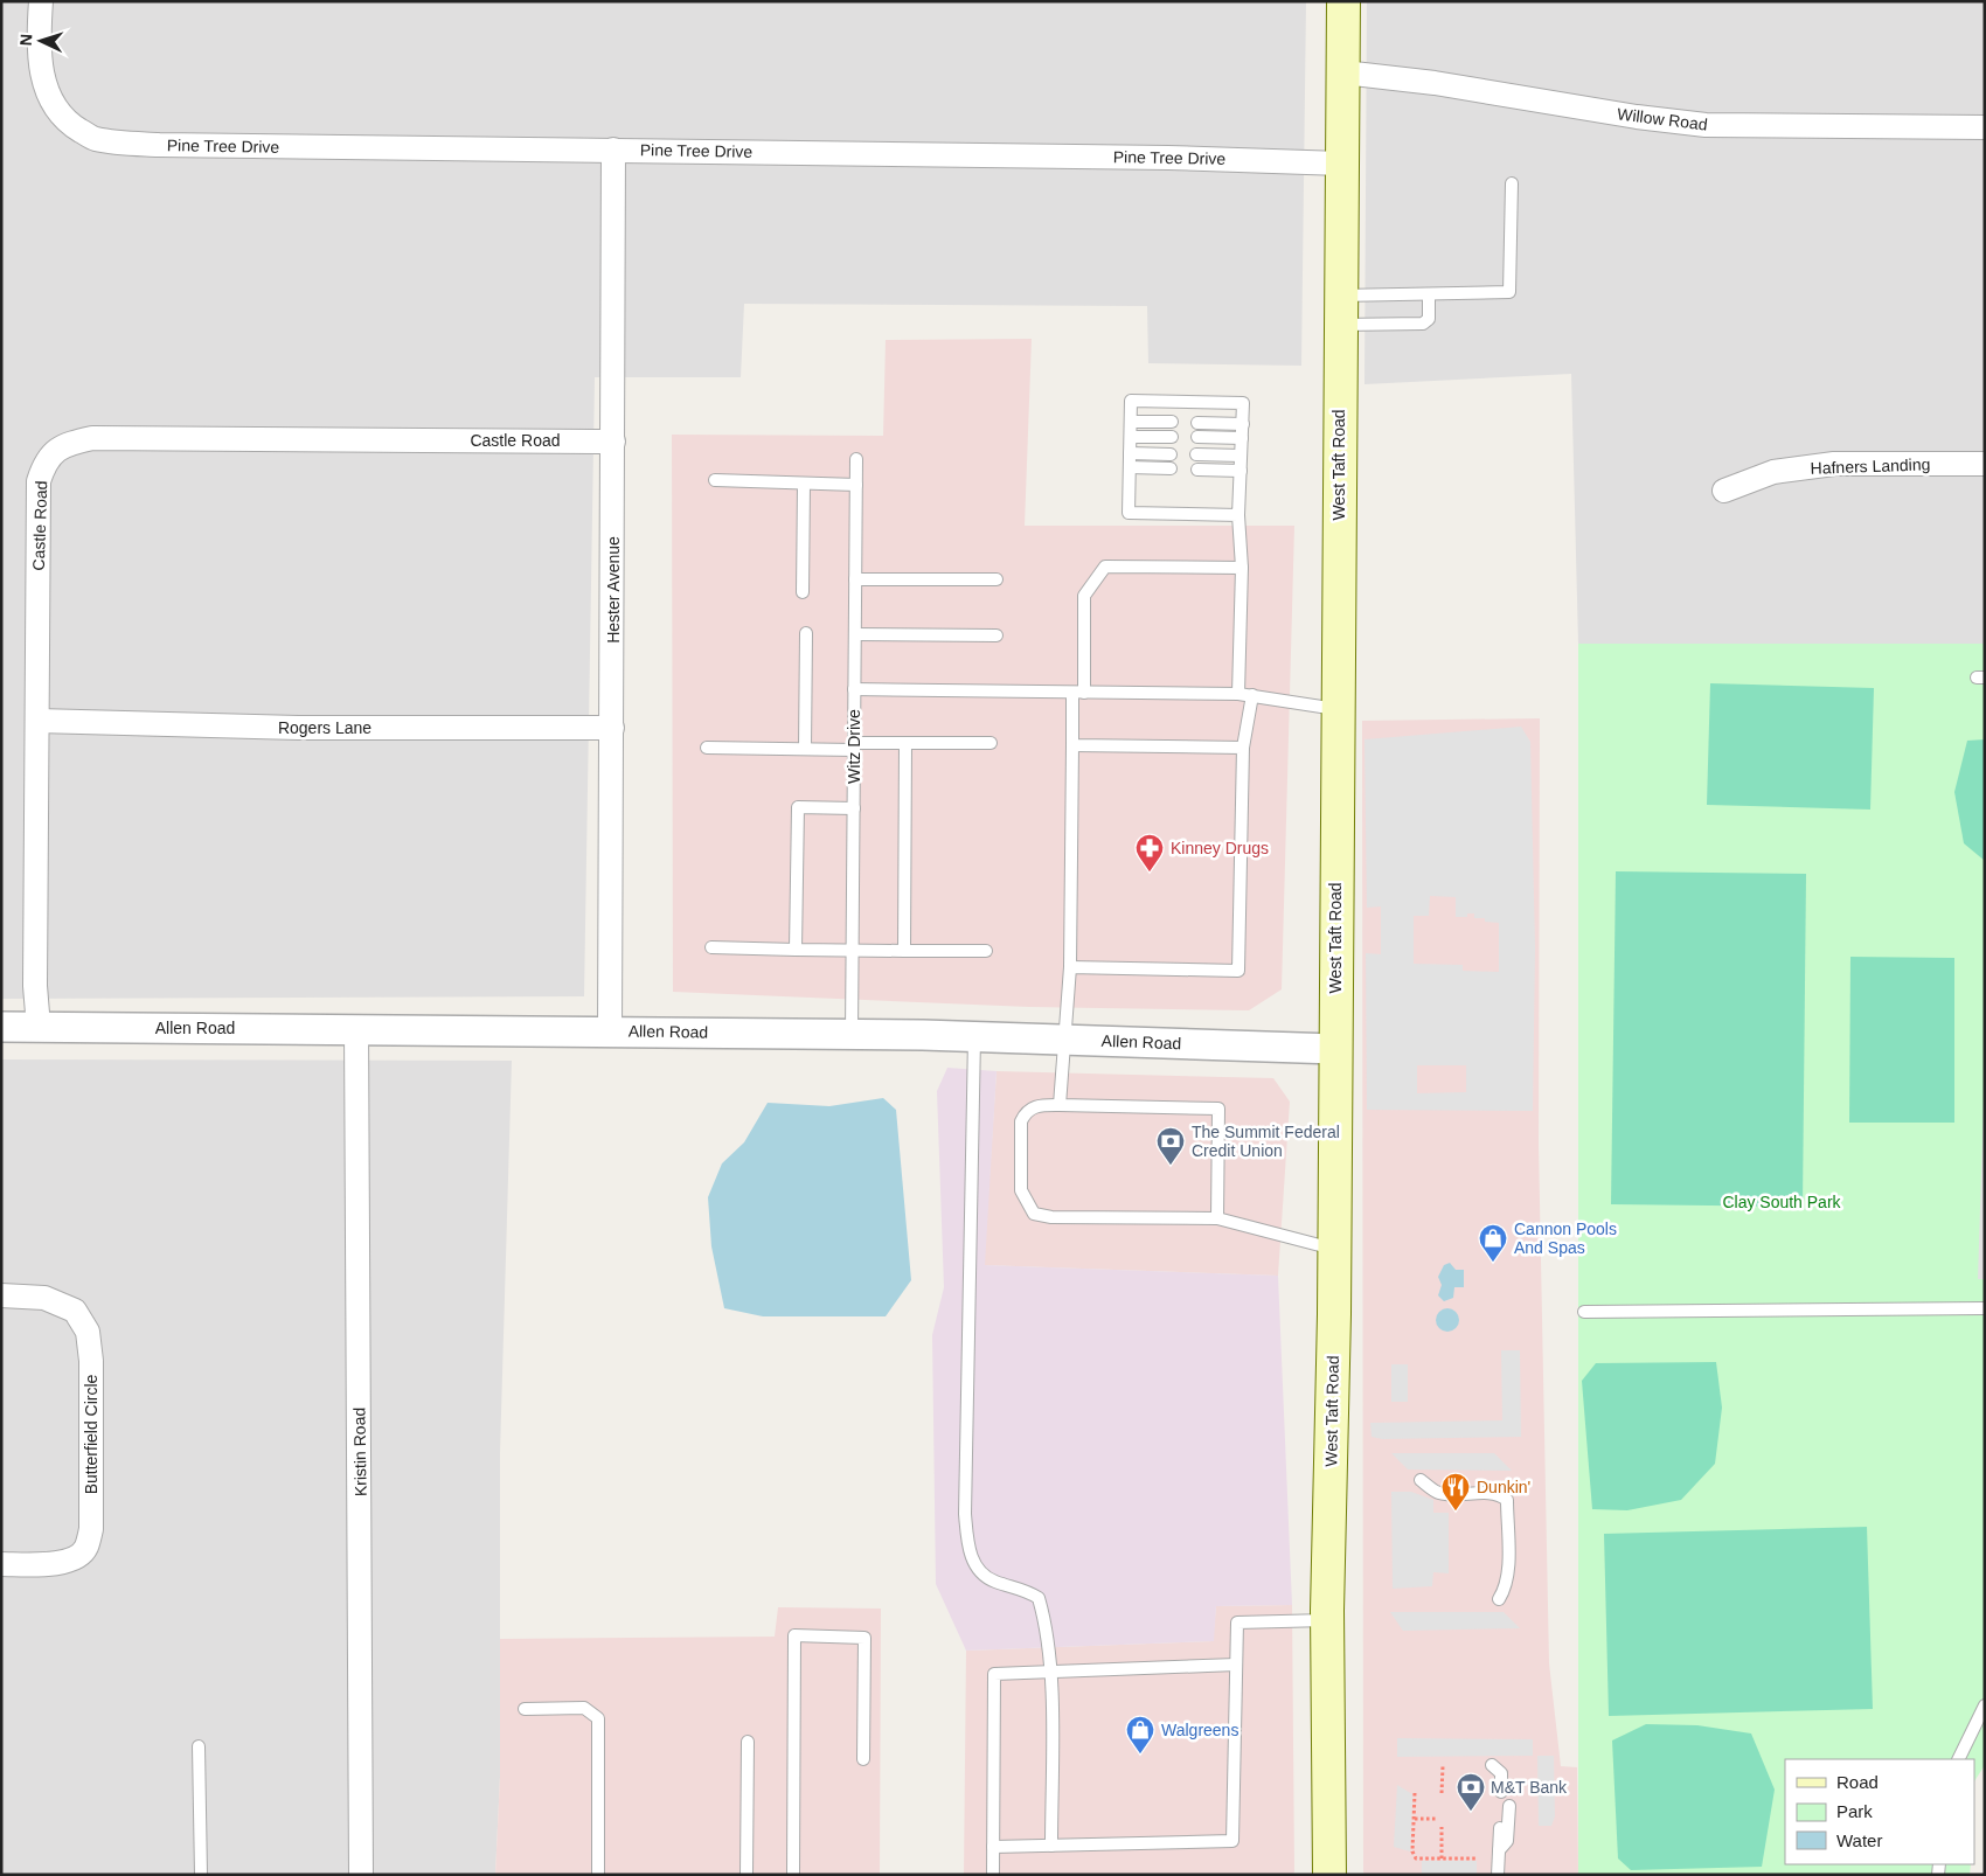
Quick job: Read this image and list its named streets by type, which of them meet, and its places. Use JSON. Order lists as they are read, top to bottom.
{
  "streets": {
    "main road": ["West Taft Road"],
    "street": [
      "Willow Road",
      "Pine Tree Drive",
      "Castle Road",
      "Hafners Landing",
      "Hester Avenue",
      "Rogers Lane",
      "Allen Road",
      "Butterfield Circle",
      "Kristin Road"
    ],
    "lane": ["Witz Drive"]
  },
  "crossings": [
    ["Willow Road", "West Taft Road"],
    ["Pine Tree Drive", "West Taft Road"],
    ["Pine Tree Drive", "Hester Avenue"],
    ["Castle Road", "Hester Avenue"],
    ["Castle Road", "Rogers Lane"],
    ["Castle Road", "Allen Road"],
    ["West Taft Road", "Allen Road"],
    ["Hester Avenue", "Rogers Lane"],
    ["Hester Avenue", "Allen Road"],
    ["Witz Drive", "Allen Road"],
    ["Allen Road", "Kristin Road"]
  ],
  "parks": ["Clay South Park"],
  "places": {
    "pharmacy": ["Kinney Drugs"],
    "bank": ["The Summit Federal Credit Union", "M&T Bank"],
    "shop": ["Cannon Pools And Spas", "Walgreens"],
    "restaurant": ["Dunkin'"]
  },
  "legend": ["Road", "Park", "Water"],
  "north": "left"
}
